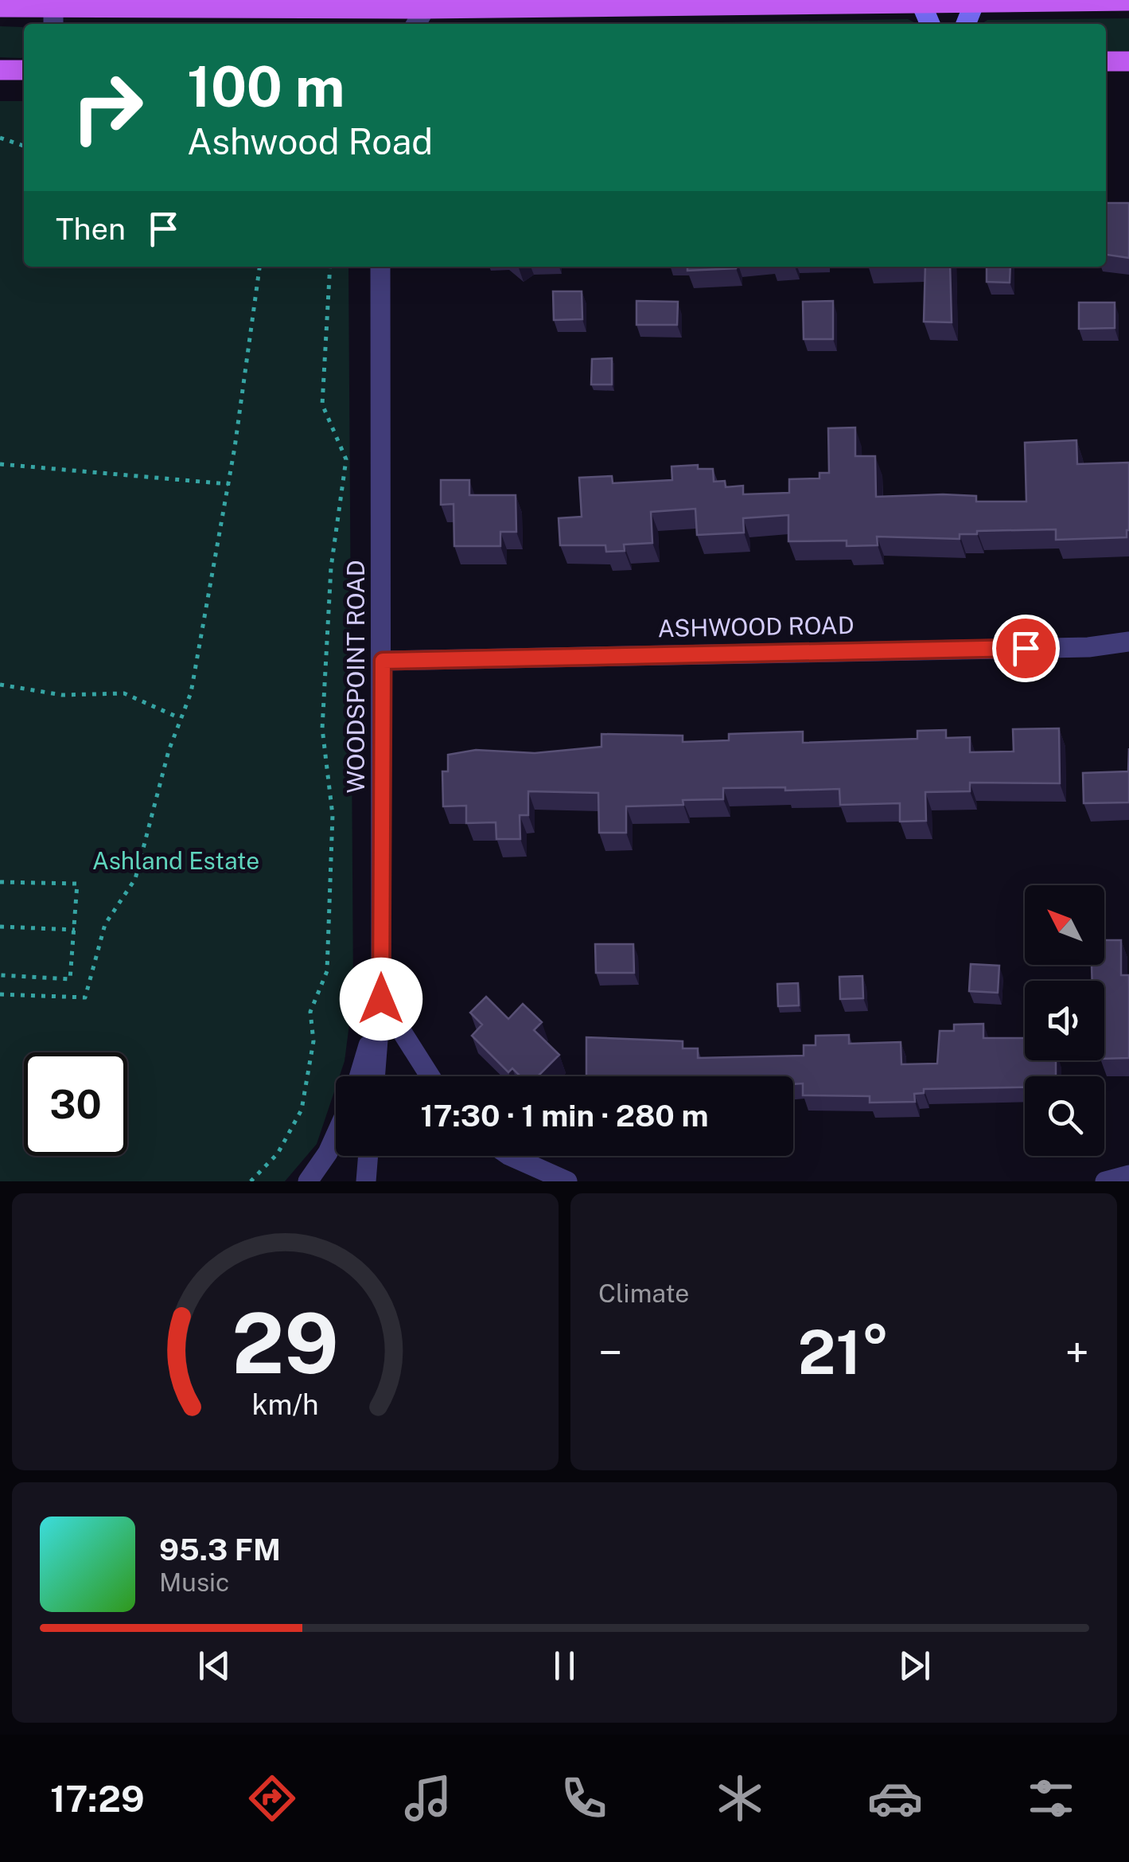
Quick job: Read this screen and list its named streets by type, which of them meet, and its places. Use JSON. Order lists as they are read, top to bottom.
{
  "streets": {
    "street": ["ASHWOOD ROAD", "WOODSPOINT ROAD"]
  },
  "crossings": [
    ["ASHWOOD ROAD", "WOODSPOINT ROAD"]
  ],
  "parks": ["Ashland Estate"],
  "north": "top left",
  "page": {
    "turn": ["100 m", "Ashwood Road"],
    "then": "Then",
    "limit": "30",
    "trip": "17:30 · 1 min · 280 m",
    "tile": "Climate",
    "heat": ["−", "21°", "+"],
    "song": ["95.3 FM", "Music"],
    "tabs": "17:29",
    "gauge": ["29", "km/h"]
  }
}
